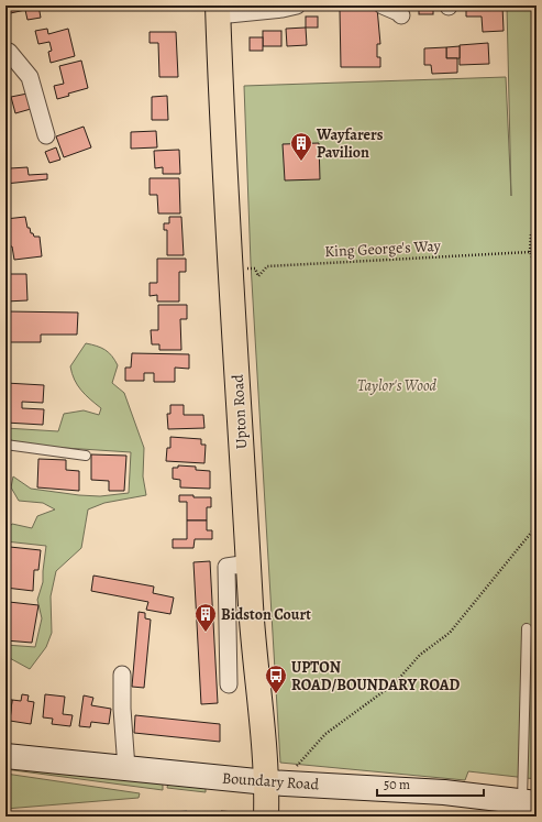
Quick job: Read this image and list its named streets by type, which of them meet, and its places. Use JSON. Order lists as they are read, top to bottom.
{
  "streets": {
    "main road": ["Upton Road", "Boundary Road"],
    "path": ["King George's Way"]
  },
  "crossings": [
    ["King George's Way", "Upton Road"],
    ["Upton Road", "Boundary Road"]
  ],
  "parks": ["Taylor's Wood"],
  "places": {
    "building": ["Wayfarers Pavilion", "Bidston Court"],
    "bus stop": ["UPTON ROAD/BOUNDARY ROAD"]
  },
  "scale_bar": "50 m"
}
